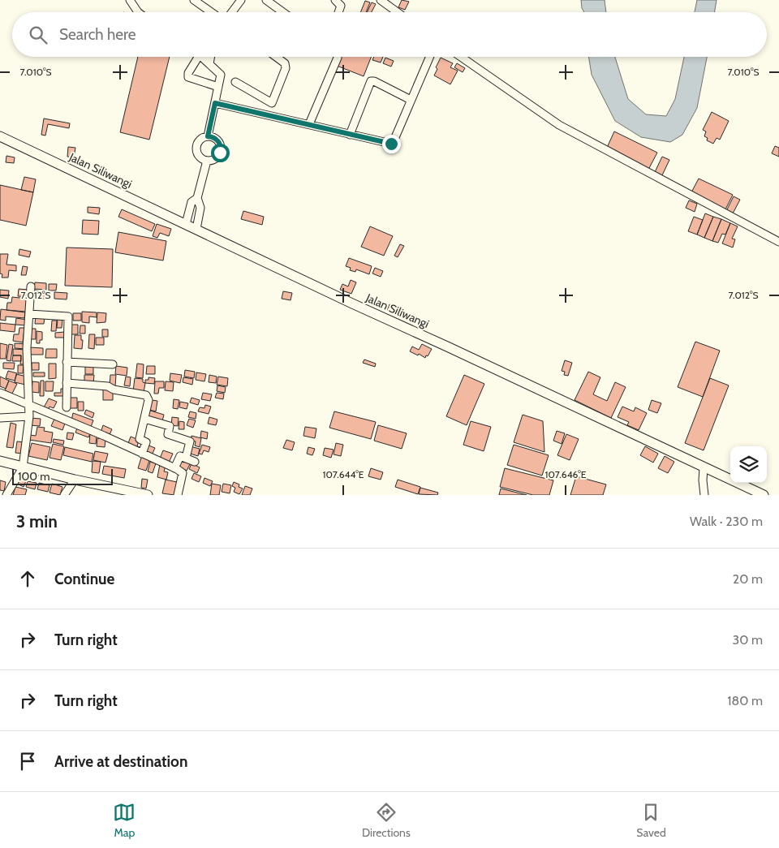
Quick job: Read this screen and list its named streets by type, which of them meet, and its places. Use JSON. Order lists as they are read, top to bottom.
{
  "streets": {
    "main road": ["Jalan Siliwangi"]
  },
  "scale_bar": "100 m",
  "page": {
    "search": "Search here",
    "scale": "100 m",
    "heading": ["3 min", "Walk · 230 m"],
    "list": [
      ["Continue", "20 m"],
      ["Turn right", "30 m"],
      ["Turn right", "180 m"],
      "Arrive at destination"
    ],
    "nav": ["Map", "Directions", "Saved"]
  },
  "coordinates": [
    "7.010°S",
    "7.012°S",
    "107.644°E",
    "107.646°E"
  ]
}
